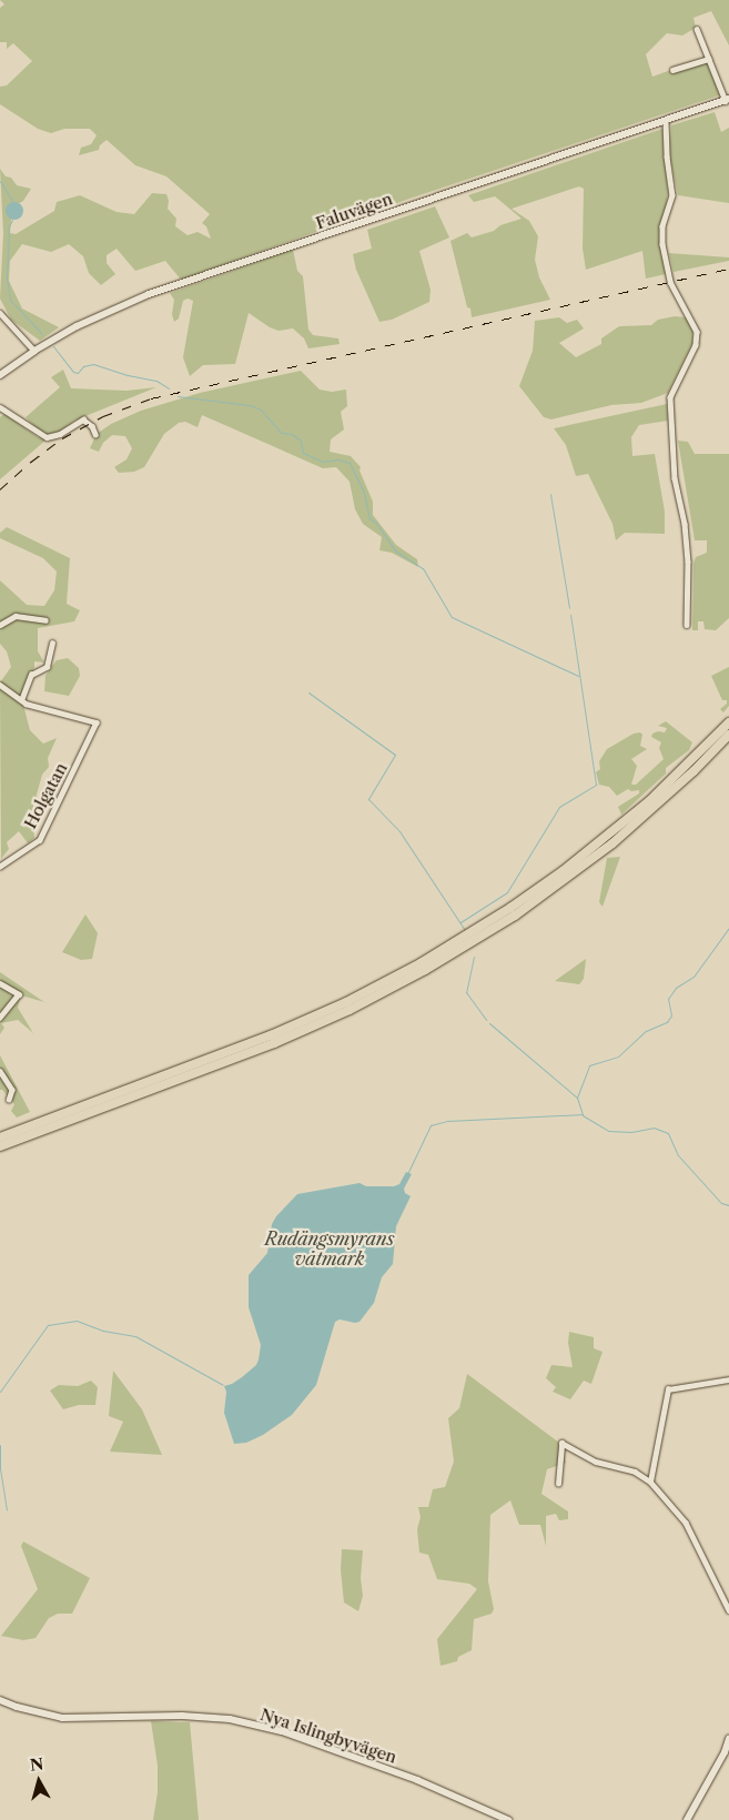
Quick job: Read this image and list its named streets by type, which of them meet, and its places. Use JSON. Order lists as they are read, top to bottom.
{
  "streets": {
    "street": ["Faluvägen", "Holgatan", "Nya Islingbyvägen"]
  },
  "water": ["Rudängsmyrans våtmark"],
  "north": "top"
}
